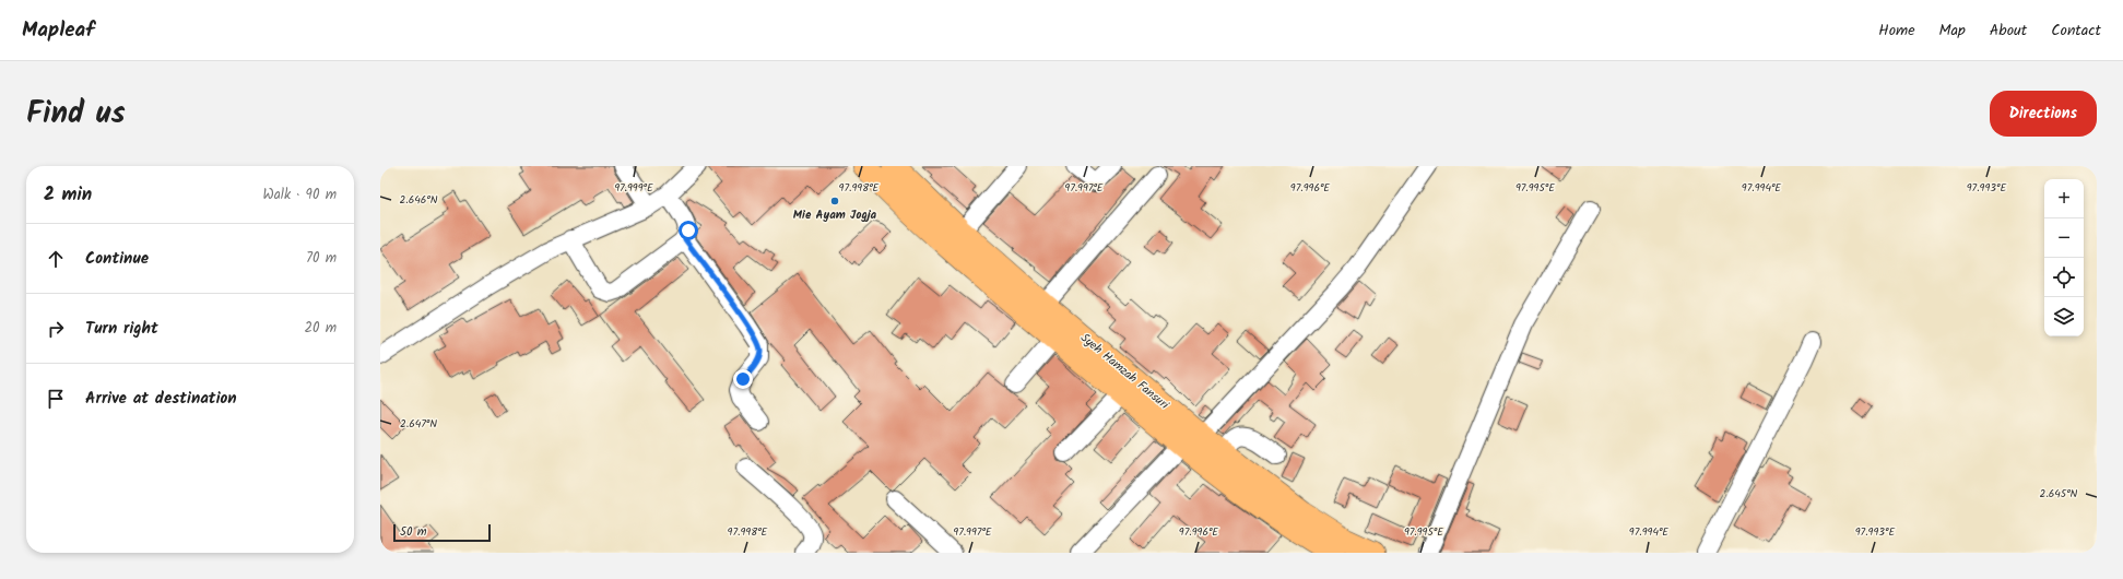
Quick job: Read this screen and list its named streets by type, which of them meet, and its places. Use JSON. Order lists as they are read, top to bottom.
{
  "streets": {
    "main road": ["Syeh Hamzah Fansuri"]
  },
  "places": ["Mie Ayam Jogja"],
  "scale_bar": "50 m",
  "page": {
    "header": "Mapleaf",
    "nav": [
      "Home",
      "Map",
      "About",
      "Contact"
    ],
    "title": "Find us",
    "buttons": "Directions",
    "heading": ["2 min", "Walk · 90 m"],
    "map_buttons": ["+", "−"],
    "list": [
      ["Continue", "70 m"],
      ["Turn right", "20 m"],
      "Arrive at destination"
    ],
    "scale": "50 m"
  },
  "coordinates": [
    "97.999°E",
    "97.998°E",
    "97.997°E",
    "97.996°E",
    "97.995°E",
    "97.994°E",
    "97.993°E",
    "2.646°N",
    "2.647°N",
    "2.645°N"
  ]
}
